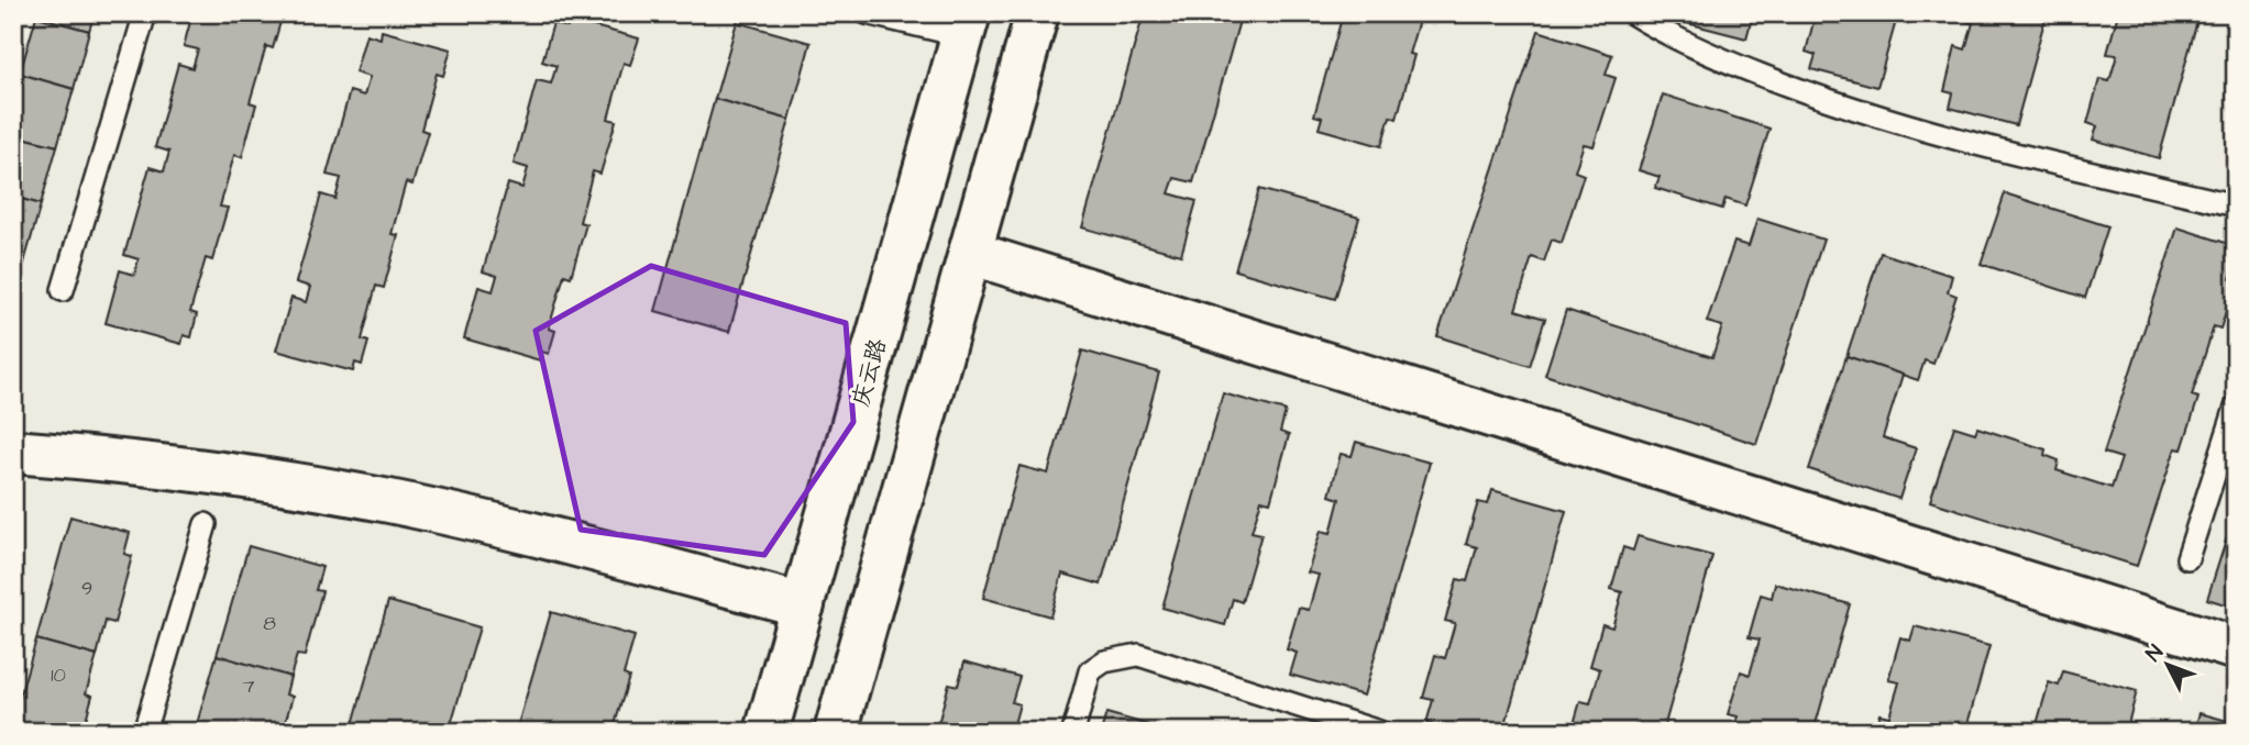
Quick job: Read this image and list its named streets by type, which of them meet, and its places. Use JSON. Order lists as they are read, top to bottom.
{
  "streets": {
    "street": ["庆云路"]
  },
  "house_numbers": [
    "9",
    "8",
    "10",
    "7"
  ],
  "north": "top left"
}
